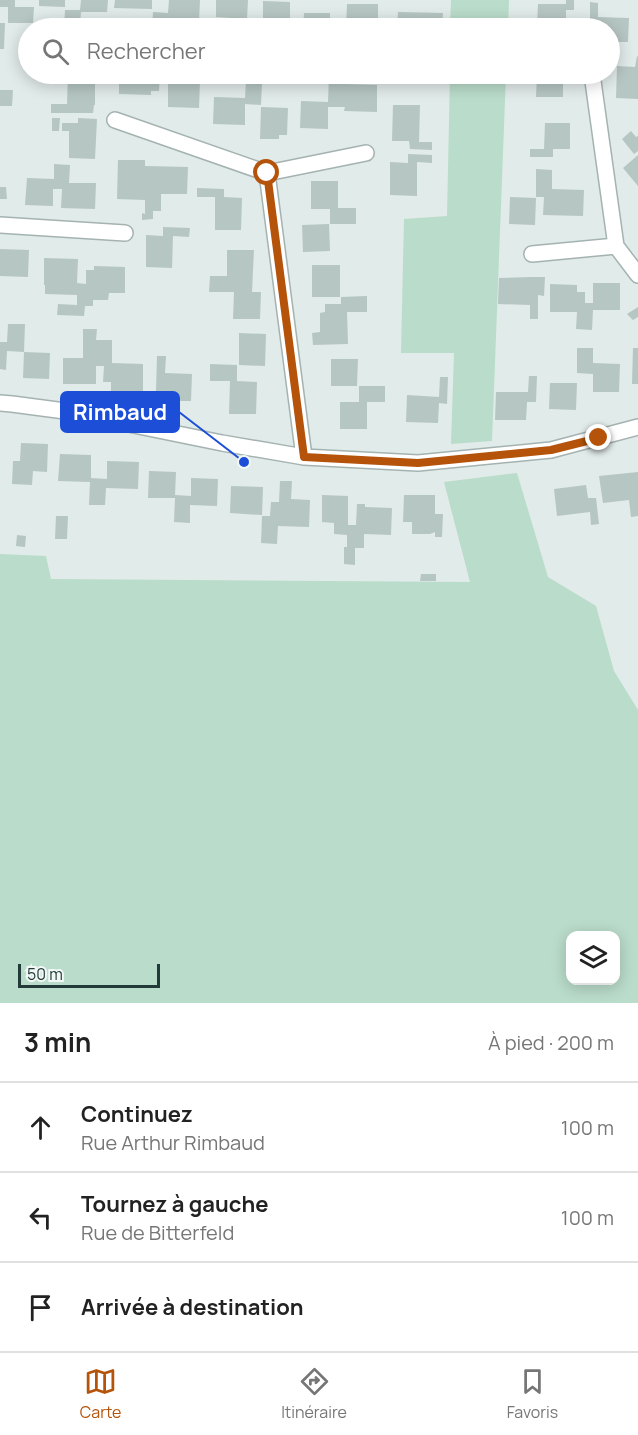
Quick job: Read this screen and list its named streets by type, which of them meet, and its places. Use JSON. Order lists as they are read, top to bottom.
{
  "places": ["Rimbaud"],
  "scale_bar": "50 m",
  "page": {
    "search": "Rechercher",
    "scale": "50 m",
    "heading": ["3 min", "À pied · 200 m"],
    "list": [
      ["Continuez", "Rue Arthur Rimbaud", "100 m"],
      ["Tournez à gauche", "Rue de Bitterfeld", "100 m"],
      "Arrivée à destination"
    ],
    "nav": ["Carte", "Itinéraire", "Favoris"]
  }
}
